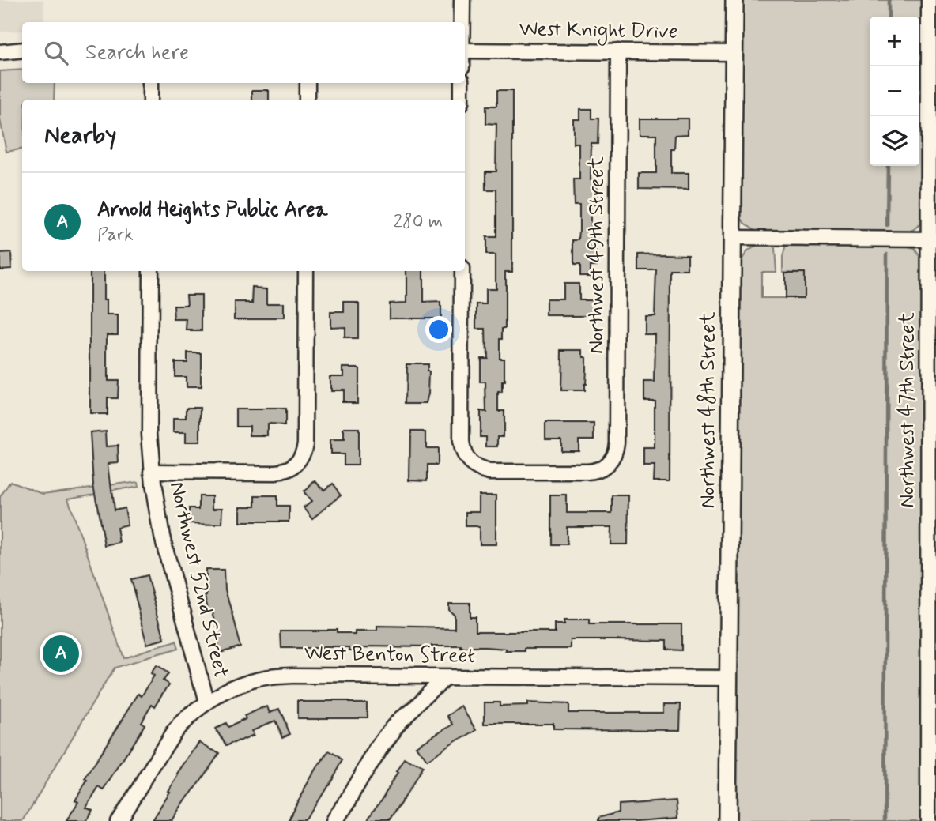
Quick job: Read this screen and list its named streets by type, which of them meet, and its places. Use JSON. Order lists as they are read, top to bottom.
{
  "streets": {
    "main road": ["Northwest 48th Street"],
    "street": [
      "West Knight Drive",
      "Northwest 49th Street",
      "Northwest 47th Street",
      "Northwest 52nd Street",
      "West Benton Street"
    ]
  },
  "crossings": [
    ["West Knight Drive", "Northwest 49th Street"],
    ["West Knight Drive", "Northwest 48th Street"],
    ["Northwest 48th Street", "West Benton Street"],
    ["Northwest 52nd Street", "West Benton Street"]
  ],
  "page": {
    "map_buttons": ["+", "−"],
    "search": "Search here",
    "heading": "Nearby",
    "list": [
      {
        "mark": "A",
        "name": "Arnold Heights Public Area",
        "note": "Park",
        "value": "280 m"
      }
    ],
    "pins": "A"
  }
}
